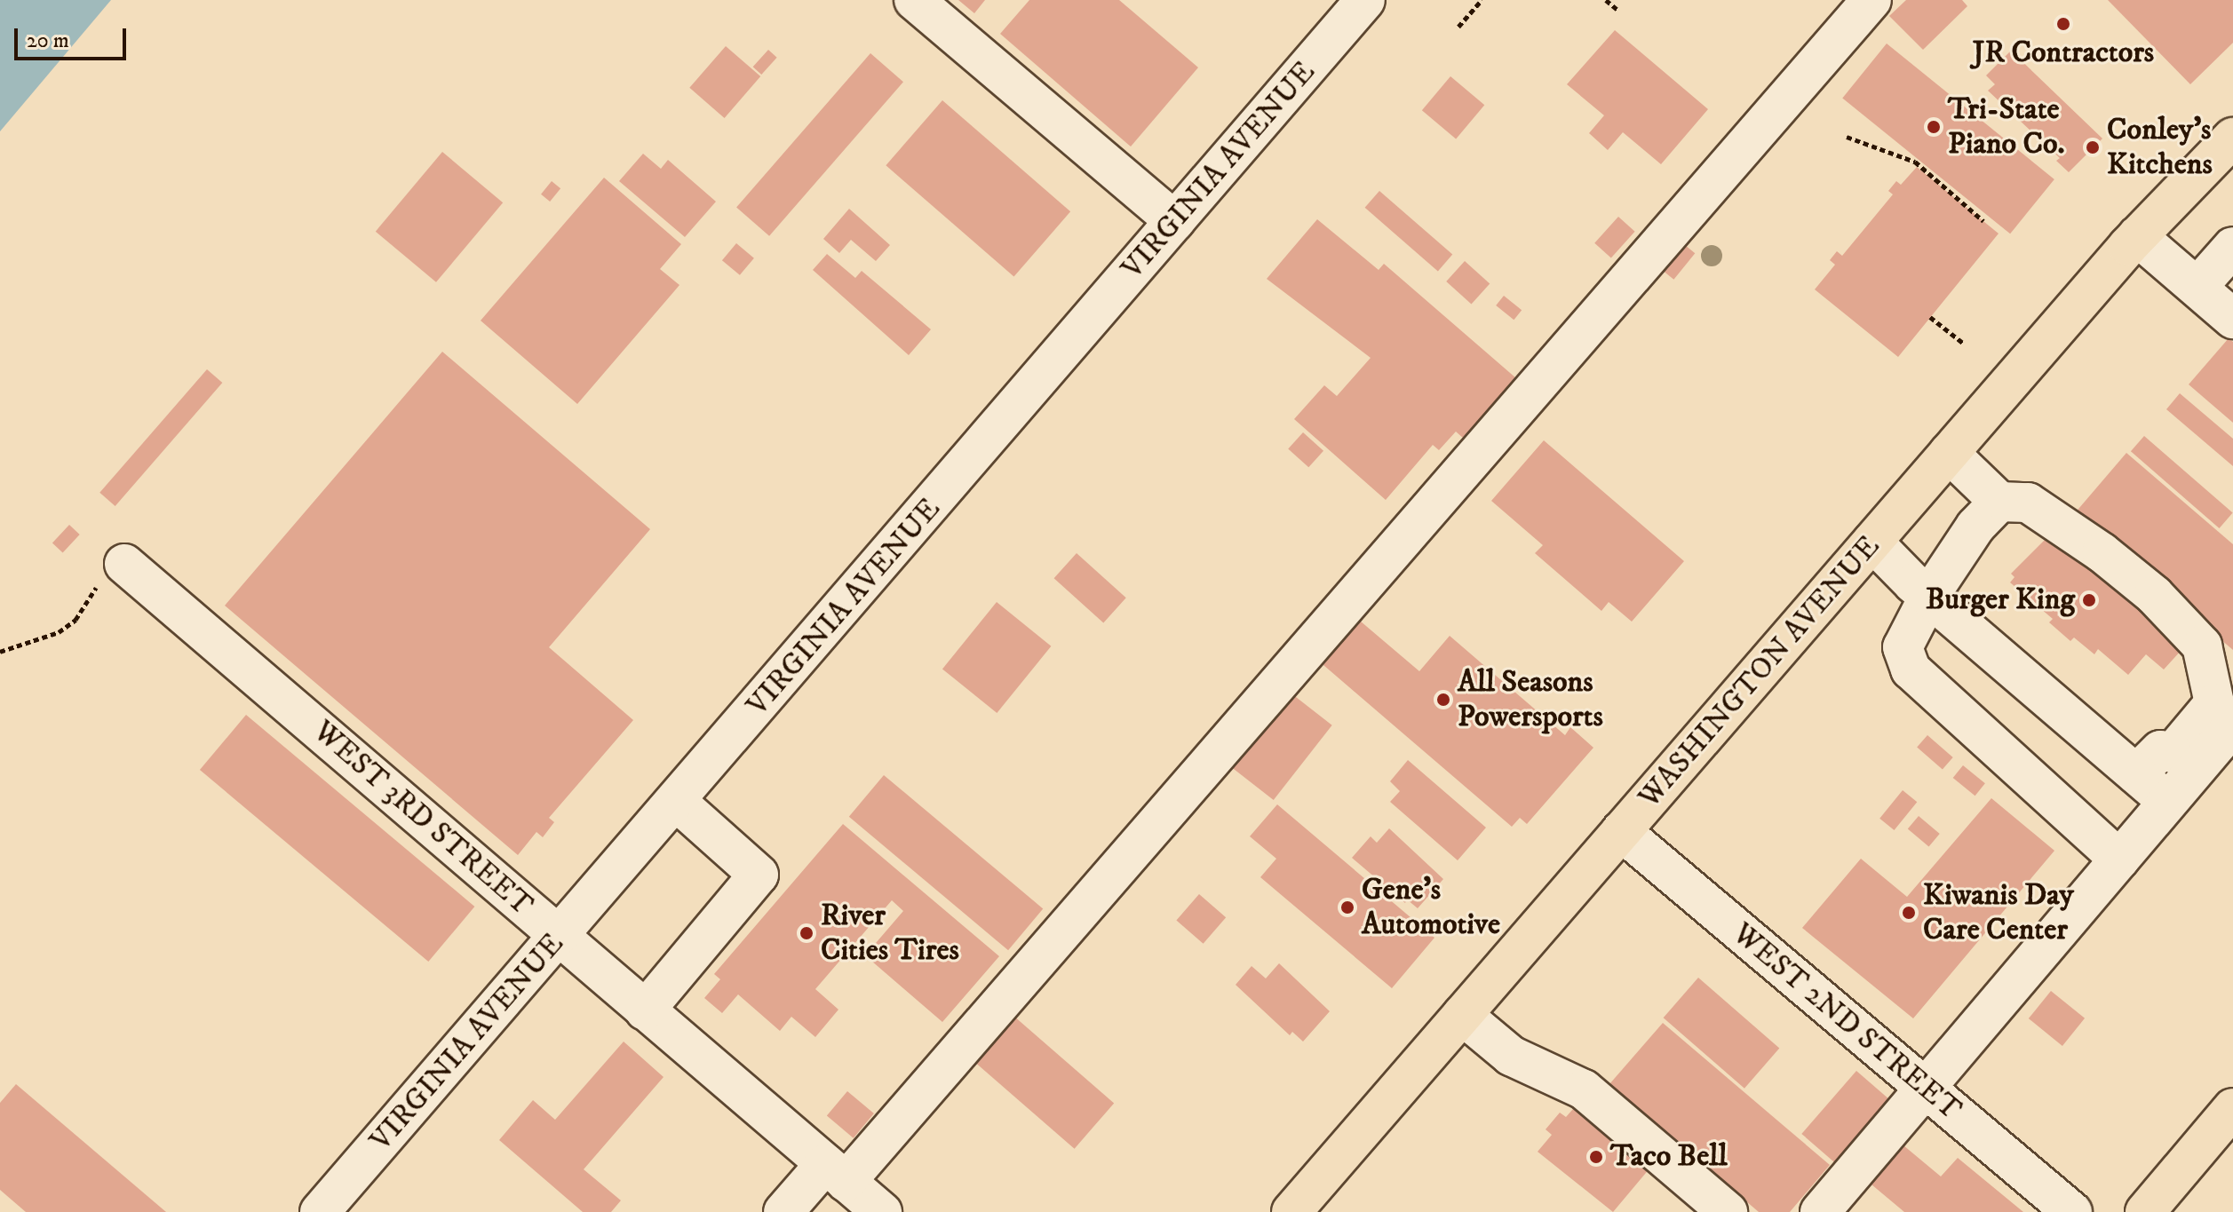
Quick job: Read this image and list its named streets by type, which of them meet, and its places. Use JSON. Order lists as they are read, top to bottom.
{
  "streets": {
    "main road": ["WASHINGTON AVENUE"],
    "street": ["VIRGINIA AVENUE", "WEST 3RD STREET", "WEST 2ND STREET"]
  },
  "crossings": [
    ["VIRGINIA AVENUE", "WEST 3RD STREET"],
    ["WASHINGTON AVENUE", "WEST 2ND STREET"]
  ],
  "places": [
    "JR Contractors",
    "Tri-State Piano Co.",
    "Conley's Kitchens",
    "Burger King",
    "All Seasons Powersports",
    "Gene's Automotive",
    "Kiwanis Day Care Center",
    "River Cities Tires",
    "Taco Bell"
  ],
  "scale_bar": "20 m"
}
